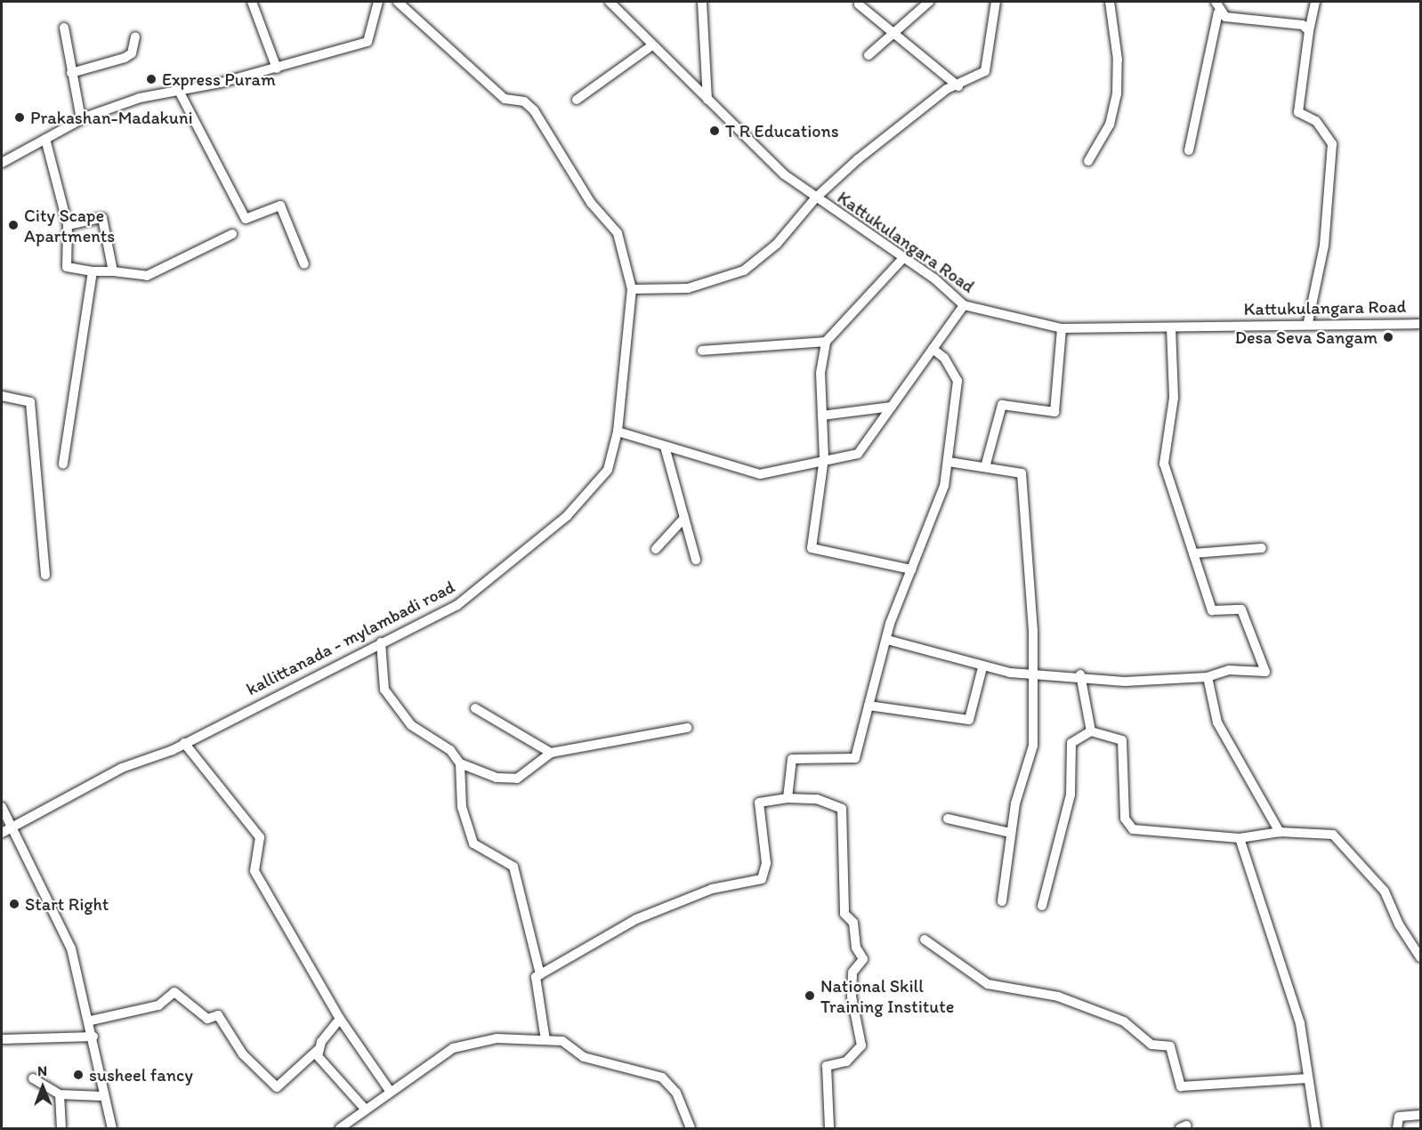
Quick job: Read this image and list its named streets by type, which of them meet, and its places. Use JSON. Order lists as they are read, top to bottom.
{
  "streets": {
    "street": ["Kattukulangara Road", "kallittanada - mylambadi road"]
  },
  "places": [
    "Express Puram",
    "Prakashan-Madakuni",
    "T R Educations",
    "City Scape Apartments",
    "Desa Seva Sangam",
    "Start Right",
    "National Skill Training Institute",
    "susheel fancy"
  ],
  "north": "top"
}
